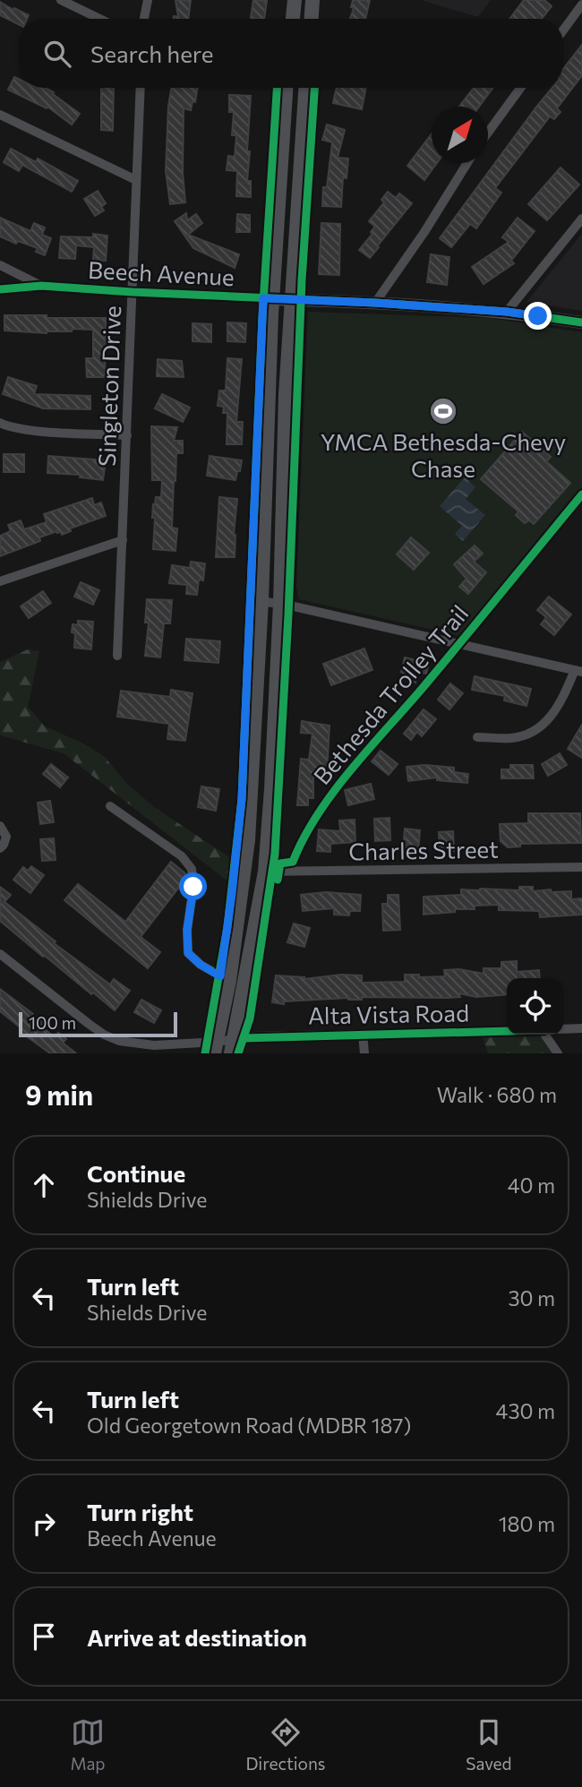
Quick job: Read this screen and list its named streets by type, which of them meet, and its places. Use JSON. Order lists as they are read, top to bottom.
{
  "streets": {
    "street": [
      "Beech Avenue",
      "Singleton Drive",
      "Charles Street",
      "Alta Vista Road"
    ],
    "cycle path": ["Bethesda Trolley Trail"]
  },
  "crossings": [
    ["Beech Avenue", "Singleton Drive"]
  ],
  "places": {
    "sports": ["YMCA Bethesda-Chevy Chase"]
  },
  "scale_bar": "100 m",
  "north": "top right",
  "page": {
    "search": "Search here",
    "scale": "100 m",
    "heading": ["9 min", "Walk · 680 m"],
    "list": [
      ["Continue", "Shields Drive", "40 m"],
      ["Turn left", "Shields Drive", "30 m"],
      ["Turn left", "Old Georgetown Road (MDBR 187)", "430 m"],
      ["Turn right", "Beech Avenue", "180 m"],
      "Arrive at destination"
    ],
    "nav": ["Map", "Directions", "Saved"]
  }
}
